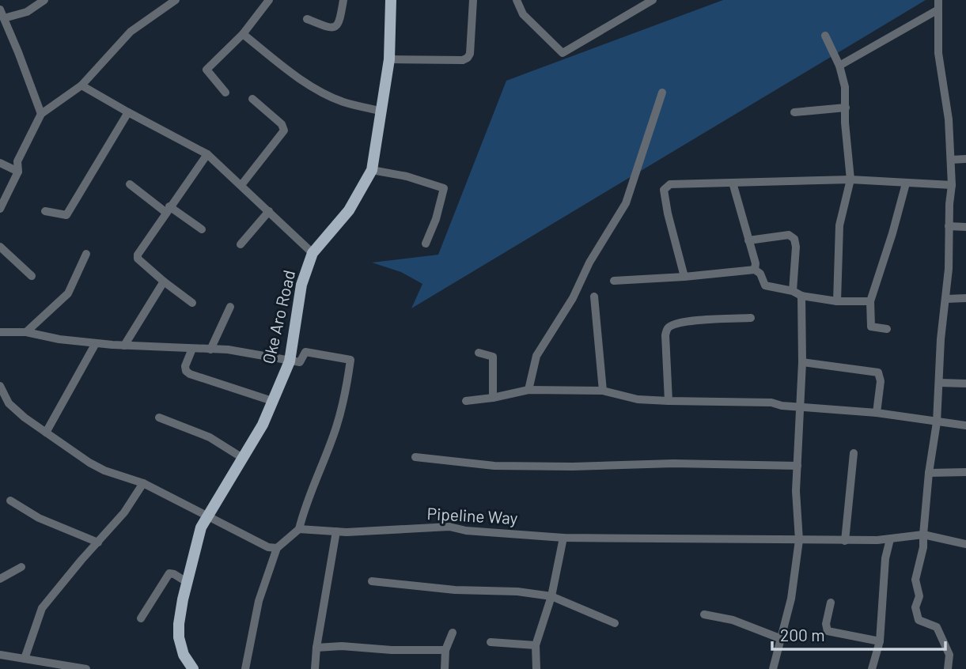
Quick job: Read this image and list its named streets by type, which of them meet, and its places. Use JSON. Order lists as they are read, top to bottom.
{
  "streets": {
    "main road": ["Oke Aro Road"],
    "street": ["Pipeline Way"]
  },
  "scale_bar": "200 m"
}
